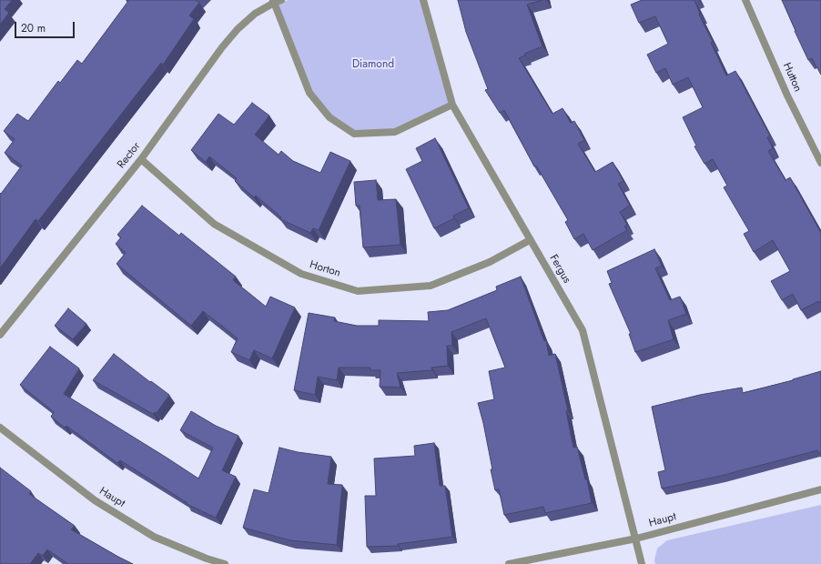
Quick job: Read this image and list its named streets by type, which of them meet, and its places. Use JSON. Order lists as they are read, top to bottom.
{
  "streets": {
    "street": [
      "Hutton",
      "Rector",
      "Horton",
      "Fergus",
      "Haupt"
    ]
  },
  "crossings": [
    ["Rector", "Horton"],
    ["Horton", "Fergus"],
    ["Fergus", "Haupt"]
  ],
  "parks": ["Diamond"],
  "scale_bar": "20 m"
}
